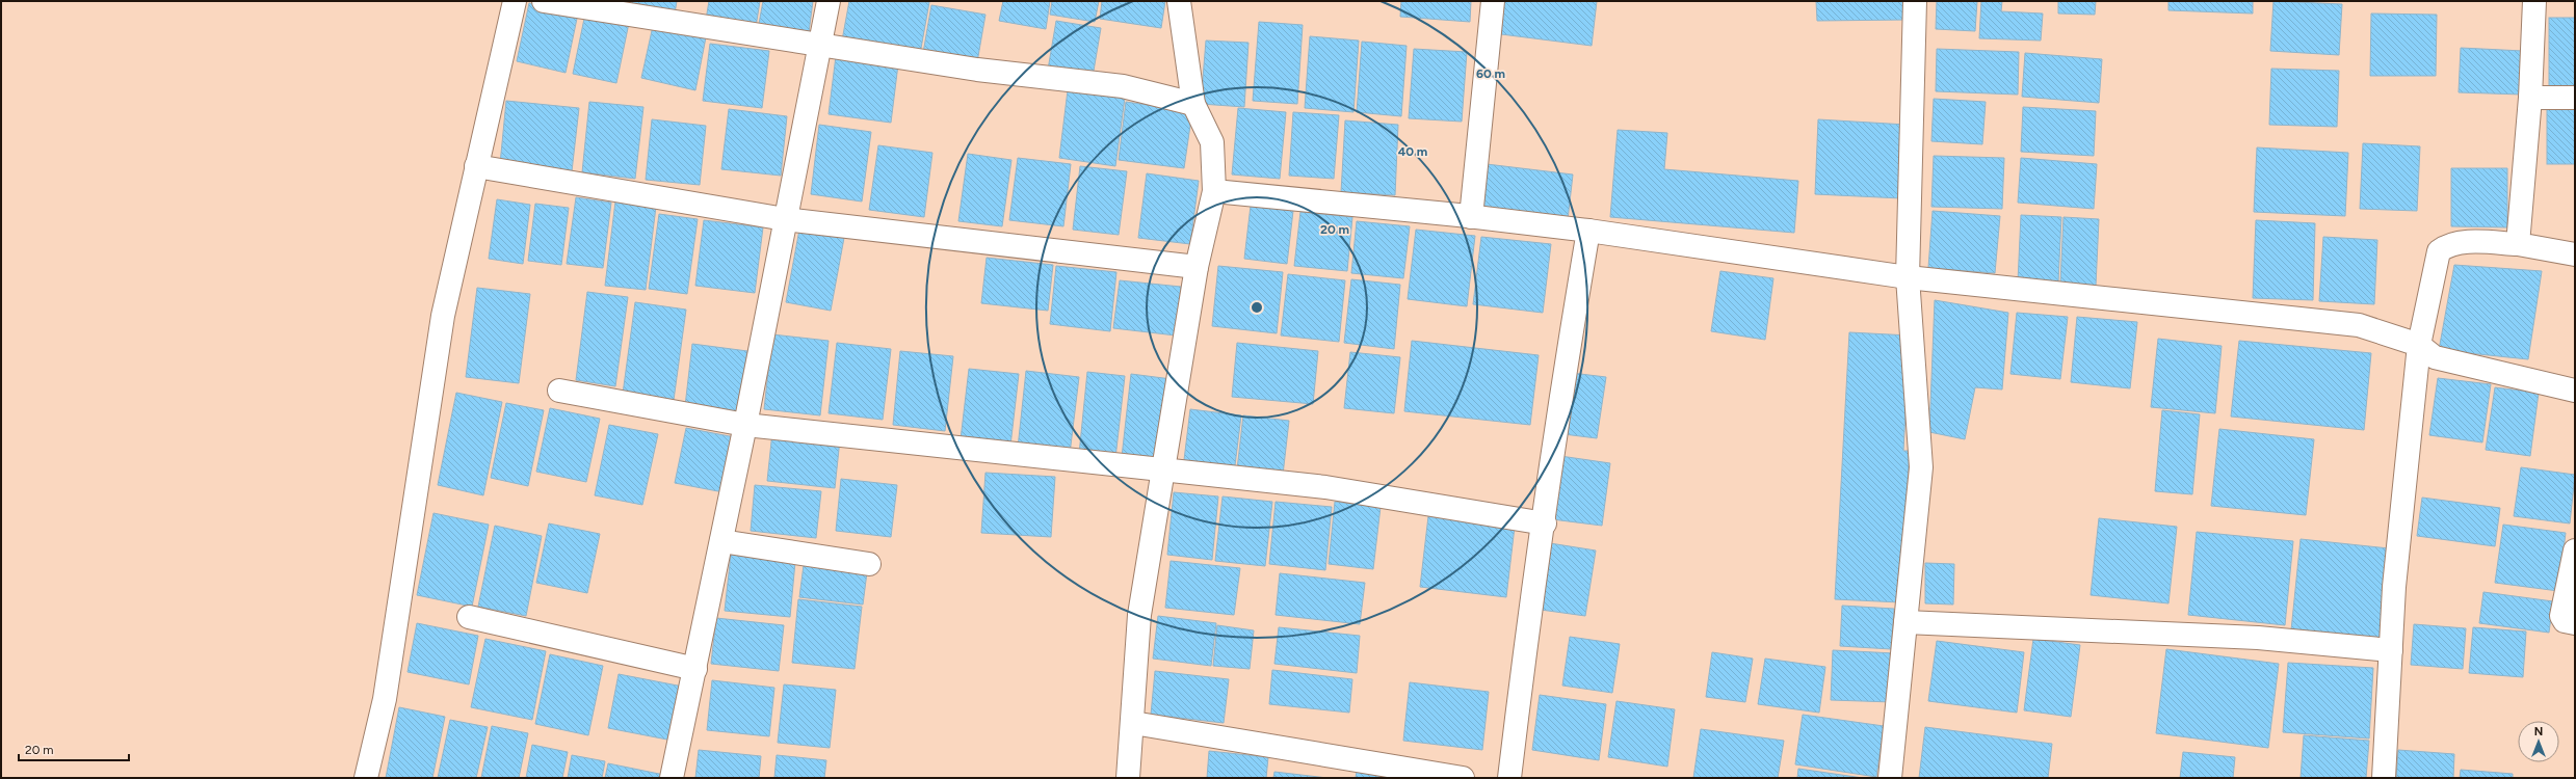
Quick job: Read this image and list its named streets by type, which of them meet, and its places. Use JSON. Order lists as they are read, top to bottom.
{
  "scale_bar": "20 m",
  "north": "top",
  "rings": ["60 m", "40 m", "20 m"]
}
